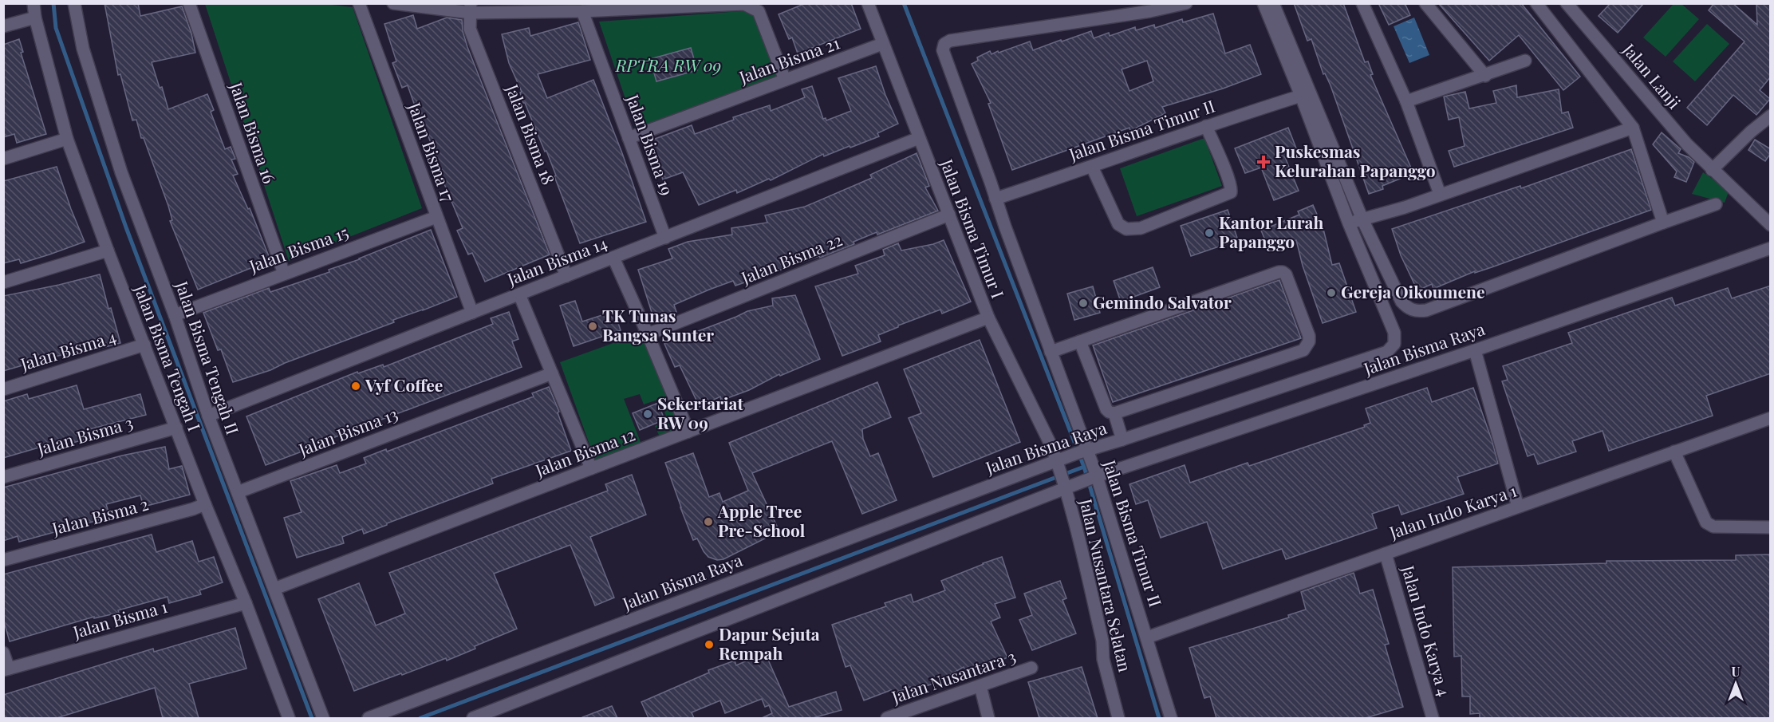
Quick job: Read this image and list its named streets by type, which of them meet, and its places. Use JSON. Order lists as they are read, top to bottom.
{
  "streets": {
    "street": [
      "Jalan Bisma 21",
      "Jalan Lanji",
      "Jalan Bisma Timur II",
      "Jalan Bisma 16",
      "Jalan Bisma 18",
      "Jalan Bisma 19",
      "Jalan Bisma 17",
      "Jalan Bisma Timur I",
      "Jalan Bisma 15",
      "Jalan Bisma 22",
      "Jalan Bisma 14",
      "Jalan Bisma Raya",
      "Jalan Bisma 4",
      "Jalan Bisma Tengah I",
      "Jalan Bisma Tengah II",
      "Jalan Bisma 13",
      "Jalan Bisma 3",
      "Jalan Bisma 12",
      "Jalan Indo Karya 1",
      "Jalan Bisma 2",
      "Jalan Nusantara Selatan",
      "Jalan Bisma 1",
      "Jalan Indo Karya 4",
      "Jalan Nusantara 3"
    ]
  },
  "crossings": [
    ["Jalan Bisma 21", "Jalan Bisma 19"],
    ["Jalan Bisma 21", "Jalan Bisma Timur I"],
    ["Jalan Bisma Timur II", "Jalan Bisma Raya"],
    ["Jalan Bisma Timur II", "Jalan Indo Karya 1"],
    ["Jalan Bisma 16", "Jalan Bisma 15"],
    ["Jalan Bisma 18", "Jalan Bisma 14"],
    ["Jalan Bisma 19", "Jalan Bisma 14"],
    ["Jalan Bisma 17", "Jalan Bisma 15"],
    ["Jalan Bisma 17", "Jalan Bisma 14"],
    ["Jalan Bisma Timur I", "Jalan Bisma 22"],
    ["Jalan Bisma Timur I", "Jalan Bisma 14"],
    ["Jalan Bisma Timur I", "Jalan Bisma Raya"],
    ["Jalan Bisma Timur I", "Jalan Bisma 12"],
    ["Jalan Bisma Timur I", "Jalan Nusantara Selatan"],
    ["Jalan Bisma 15", "Jalan Bisma Tengah II"],
    ["Jalan Bisma 14", "Jalan Bisma Tengah II"],
    ["Jalan Bisma Raya", "Jalan Nusantara Selatan"],
    ["Jalan Bisma 4", "Jalan Bisma Tengah I"],
    ["Jalan Bisma Tengah I", "Jalan Bisma 3"],
    ["Jalan Bisma Tengah I", "Jalan Bisma 2"],
    ["Jalan Bisma Tengah I", "Jalan Bisma 1"],
    ["Jalan Bisma Tengah II", "Jalan Bisma 13"],
    ["Jalan Bisma Tengah II", "Jalan Bisma 12"],
    ["Jalan Indo Karya 1", "Jalan Indo Karya 4"]
  ],
  "parks": ["RPTRA RW 09"],
  "places": {
    "health": ["Puskesmas Kelurahan Papanggo"],
    "other": [
      "Kantor Lurah Papanggo",
      "Gereja Oikoumene",
      "Gemindo Salvator",
      "TK Tunas Bangsa Sunter",
      "Vyf Coffee",
      "Sekertariat RW 09",
      "Apple Tree Pre-School",
      "Dapur Sejuta Rempah"
    ]
  },
  "north": "top"
}
